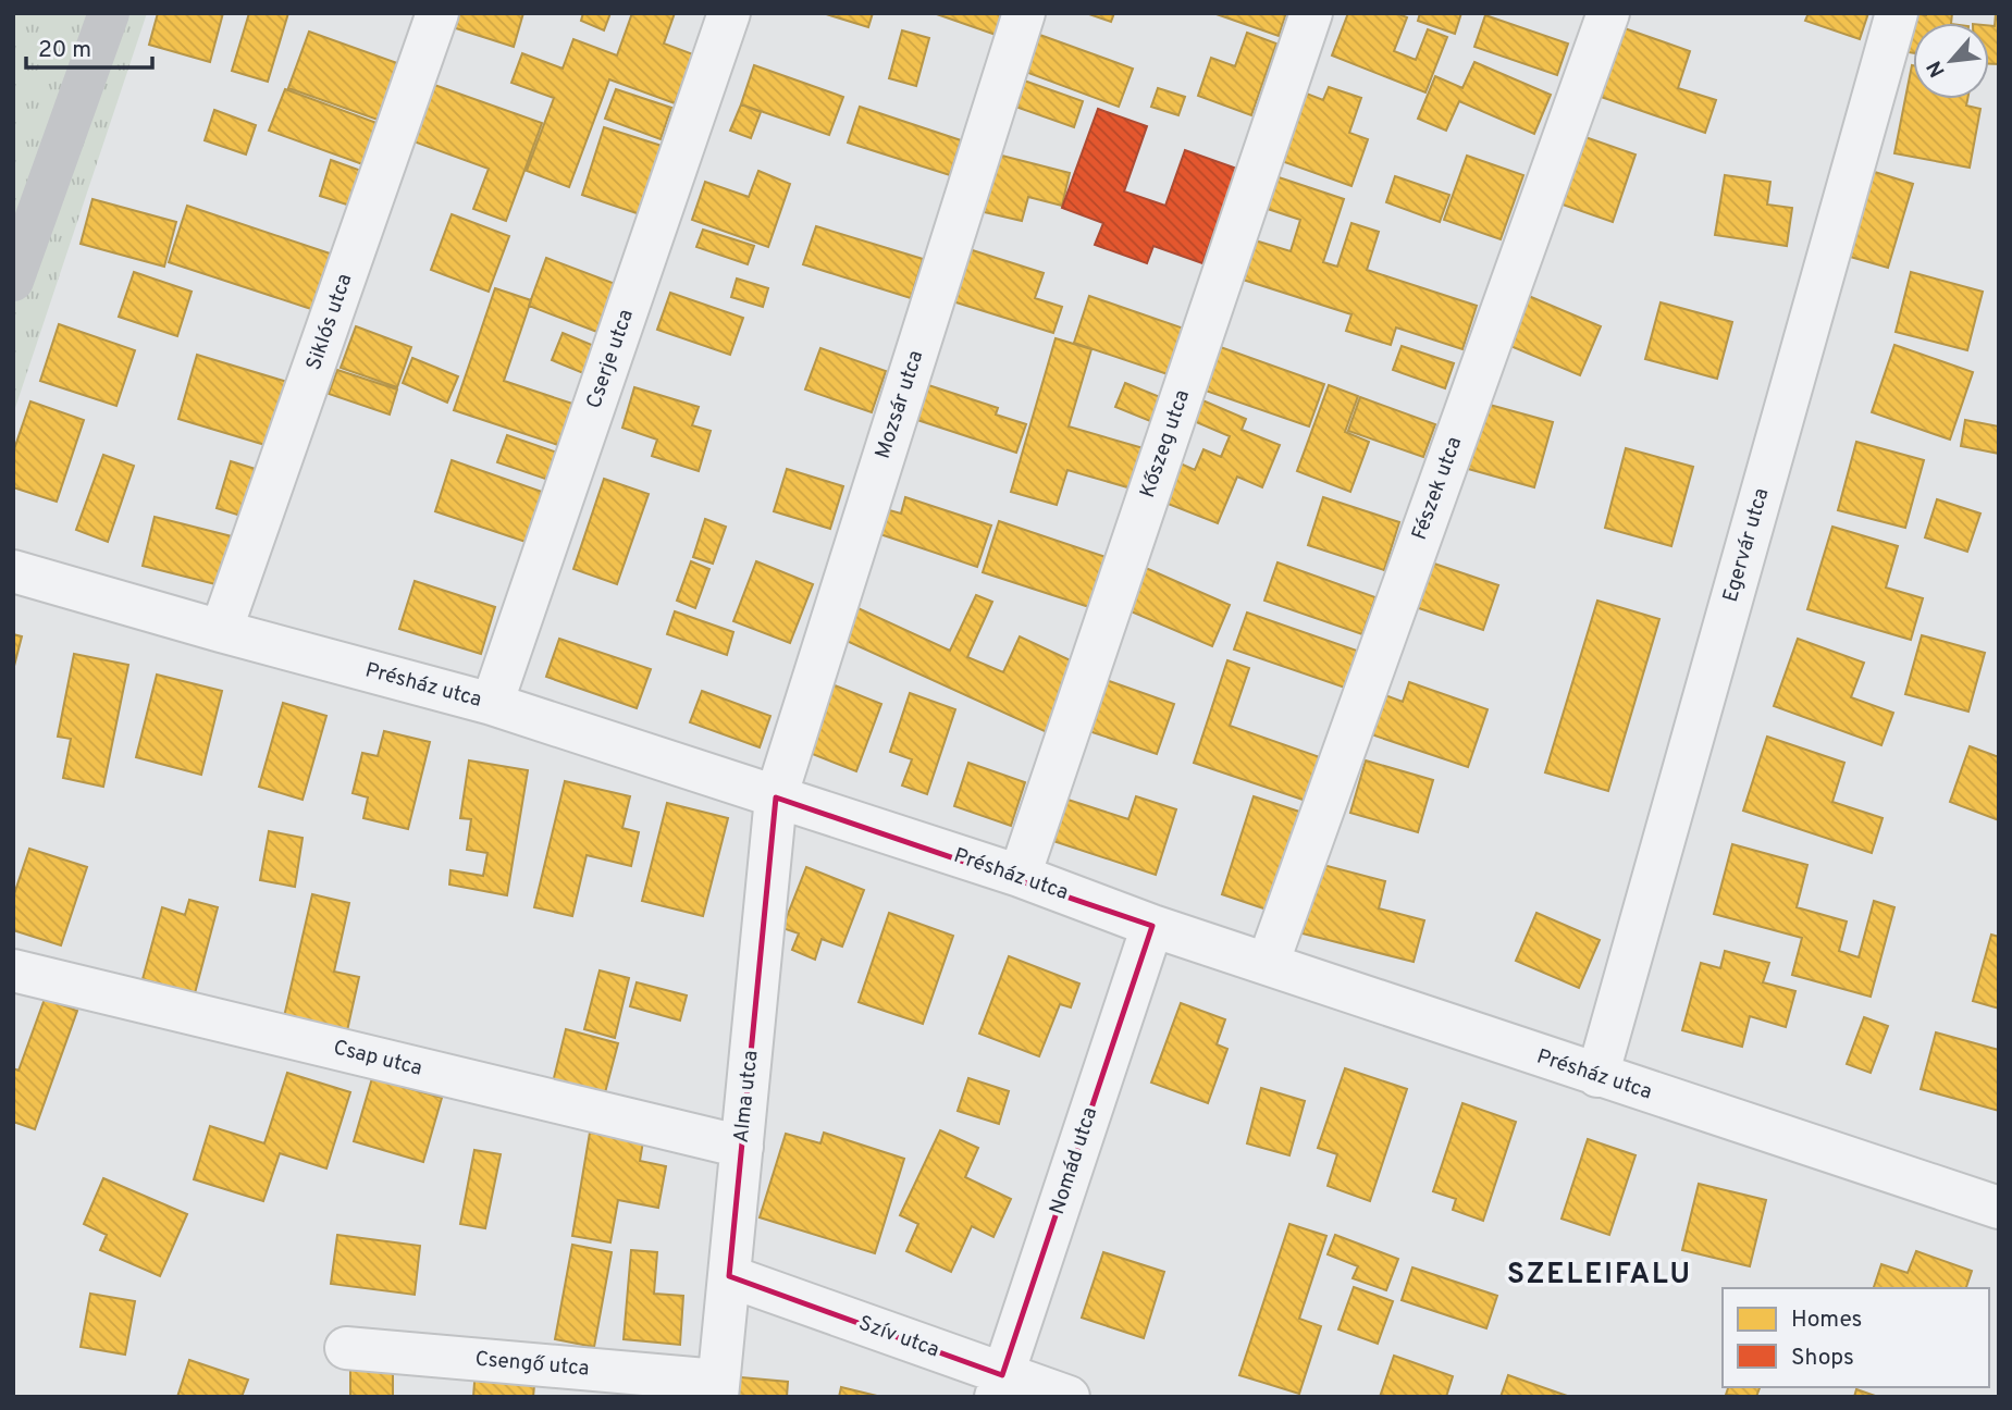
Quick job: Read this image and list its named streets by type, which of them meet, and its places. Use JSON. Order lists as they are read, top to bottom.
{
  "streets": {
    "street": [
      "Siklós utca",
      "Cserje utca",
      "Mozsár utca",
      "Kőszeg utca",
      "Fészek utca",
      "Egervár utca",
      "Présház utca",
      "Csap utca",
      "Alma utca",
      "Nomád utca",
      "Szív utca",
      "Csengő utca"
    ]
  },
  "crossings": [
    ["Siklós utca", "Présház utca"],
    ["Cserje utca", "Présház utca"],
    ["Mozsár utca", "Présház utca"],
    ["Mozsár utca", "Alma utca"],
    ["Kőszeg utca", "Présház utca"],
    ["Fészek utca", "Présház utca"],
    ["Egervár utca", "Présház utca"],
    ["Présház utca", "Alma utca"],
    ["Présház utca", "Nomád utca"],
    ["Csap utca", "Alma utca"],
    ["Alma utca", "Szív utca"],
    ["Alma utca", "Csengő utca"],
    ["Nomád utca", "Szív utca"]
  ],
  "districts": ["SZELEIFALU"],
  "legend": ["Homes", "Shops"],
  "scale_bar": "20 m",
  "north": "bottom left"
}
